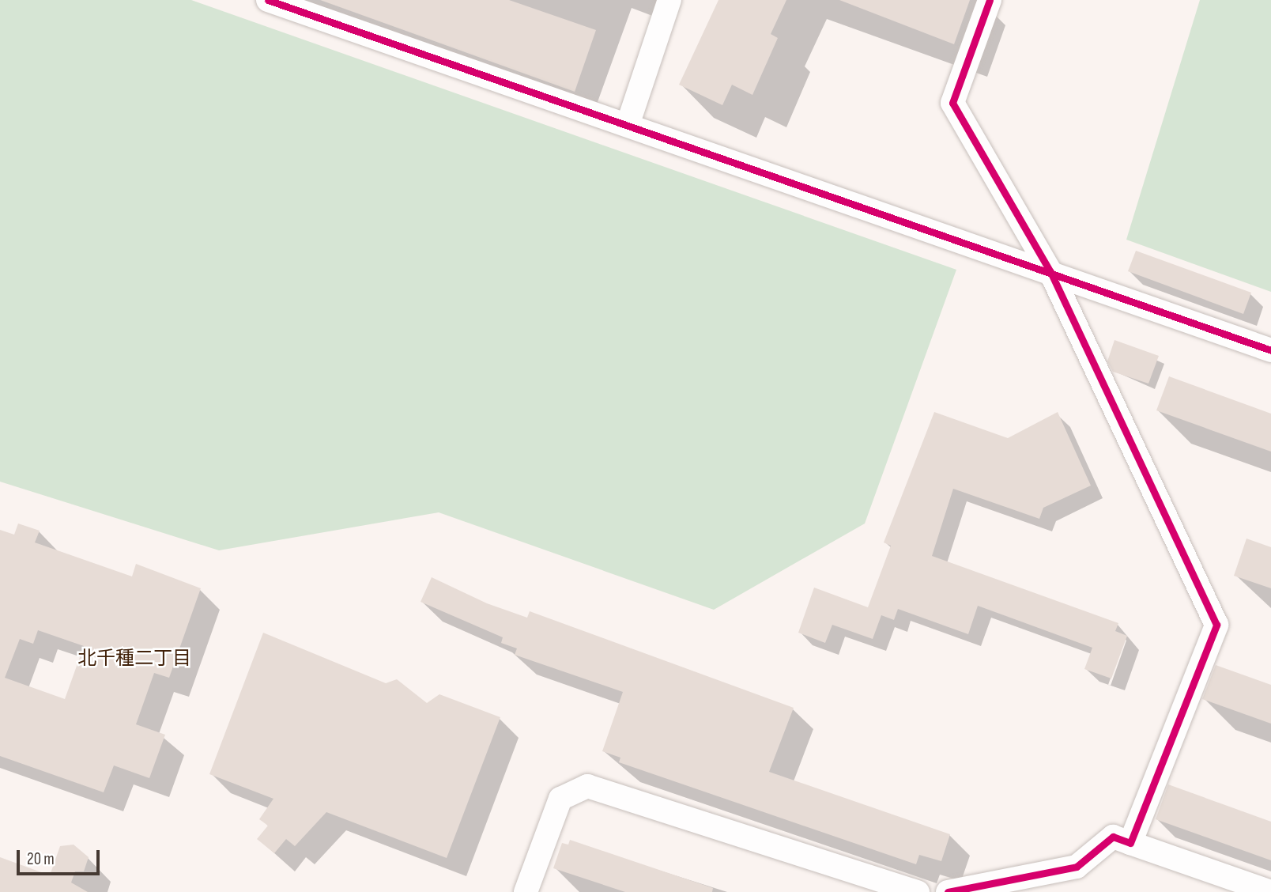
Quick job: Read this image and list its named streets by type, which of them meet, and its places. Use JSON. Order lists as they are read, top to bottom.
{
  "districts": ["北千種二丁目"],
  "scale_bar": "20 m"
}
